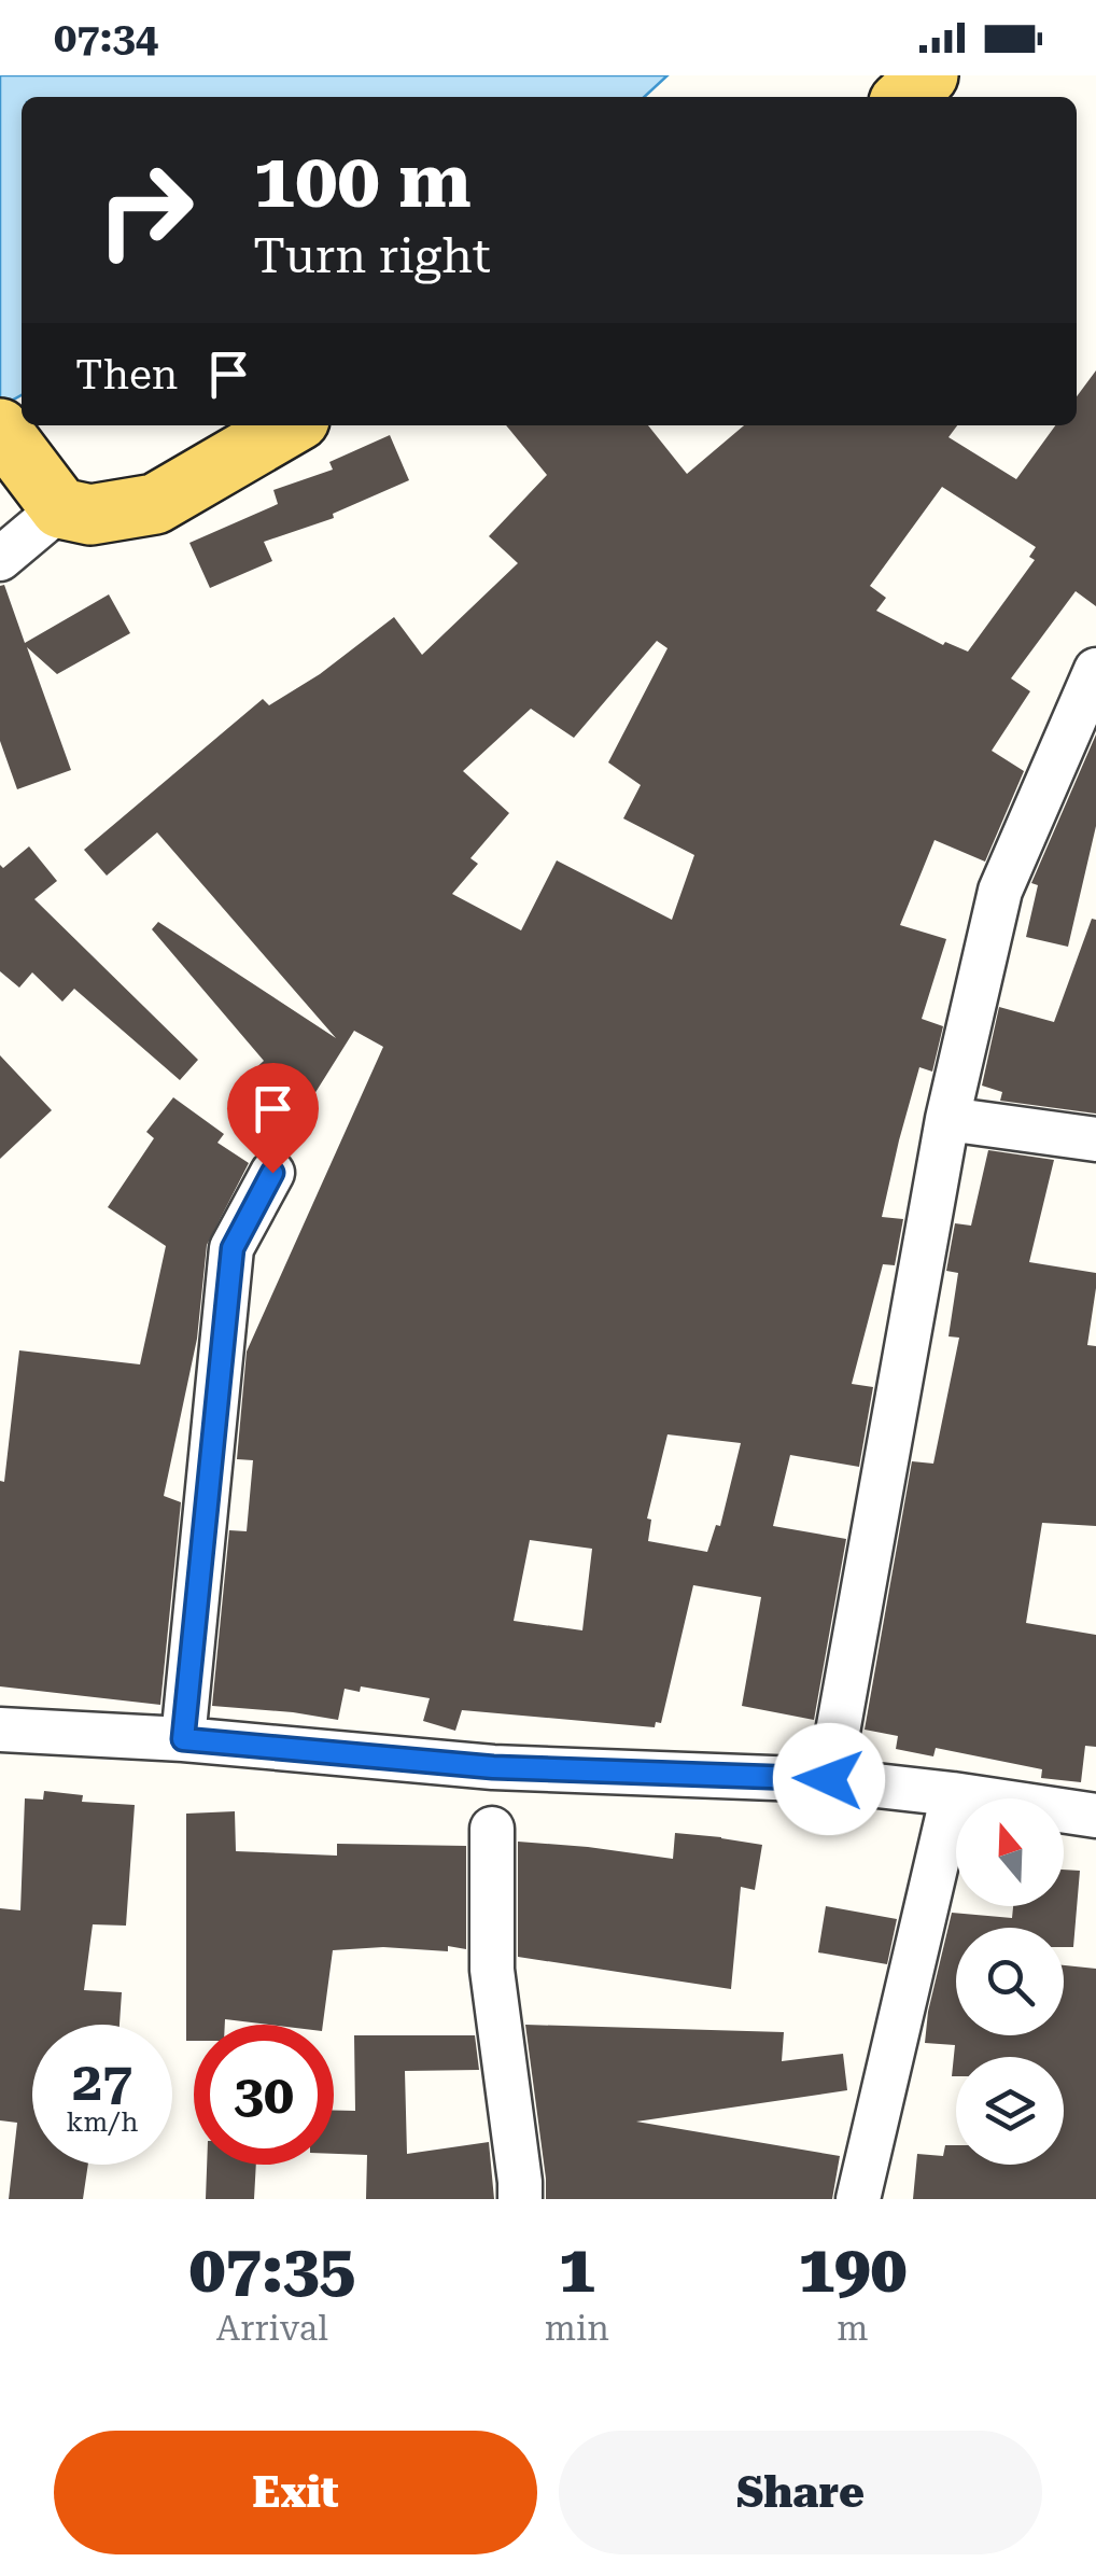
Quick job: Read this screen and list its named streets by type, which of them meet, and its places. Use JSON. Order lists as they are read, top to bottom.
{
  "north": "top",
  "page": {
    "status": "07:34",
    "turn": ["100 m", "Turn right"],
    "then": "Then",
    "speed": "27 km/h",
    "limit": "30",
    "eta": [
      "07:35",
      "Arrival",
      "1",
      "min",
      "190",
      "m"
    ],
    "buttons": ["Exit", "Share"]
  }
}
